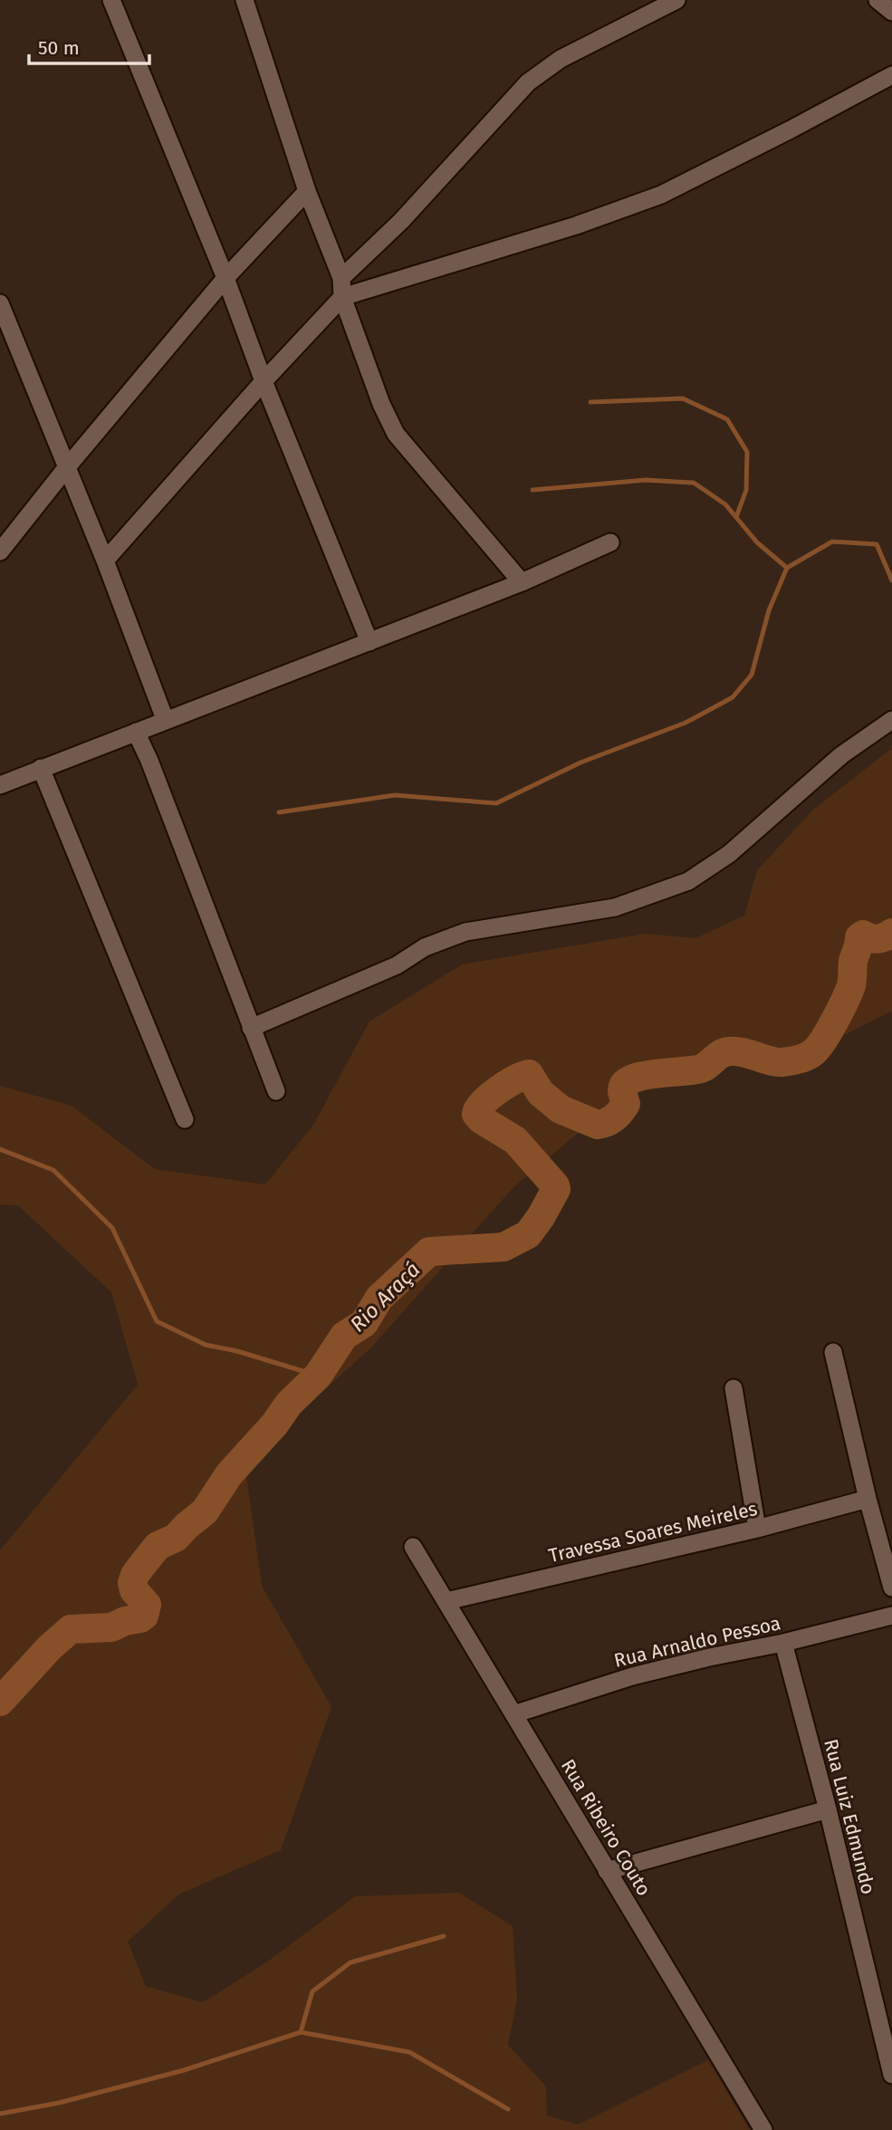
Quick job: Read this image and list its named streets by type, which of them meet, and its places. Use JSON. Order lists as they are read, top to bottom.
{
  "streets": {
    "street": [
      "Travessa Soares Meireles",
      "Rua Arnaldo Pessoa",
      "Rua Luiz Edmundo",
      "Rua Ribeiro Couto"
    ]
  },
  "crossings": [
    ["Travessa Soares Meireles", "Rua Ribeiro Couto"],
    ["Rua Arnaldo Pessoa", "Rua Luiz Edmundo"],
    ["Rua Arnaldo Pessoa", "Rua Ribeiro Couto"]
  ],
  "water": ["Rio Araçá"],
  "scale_bar": "50 m"
}
